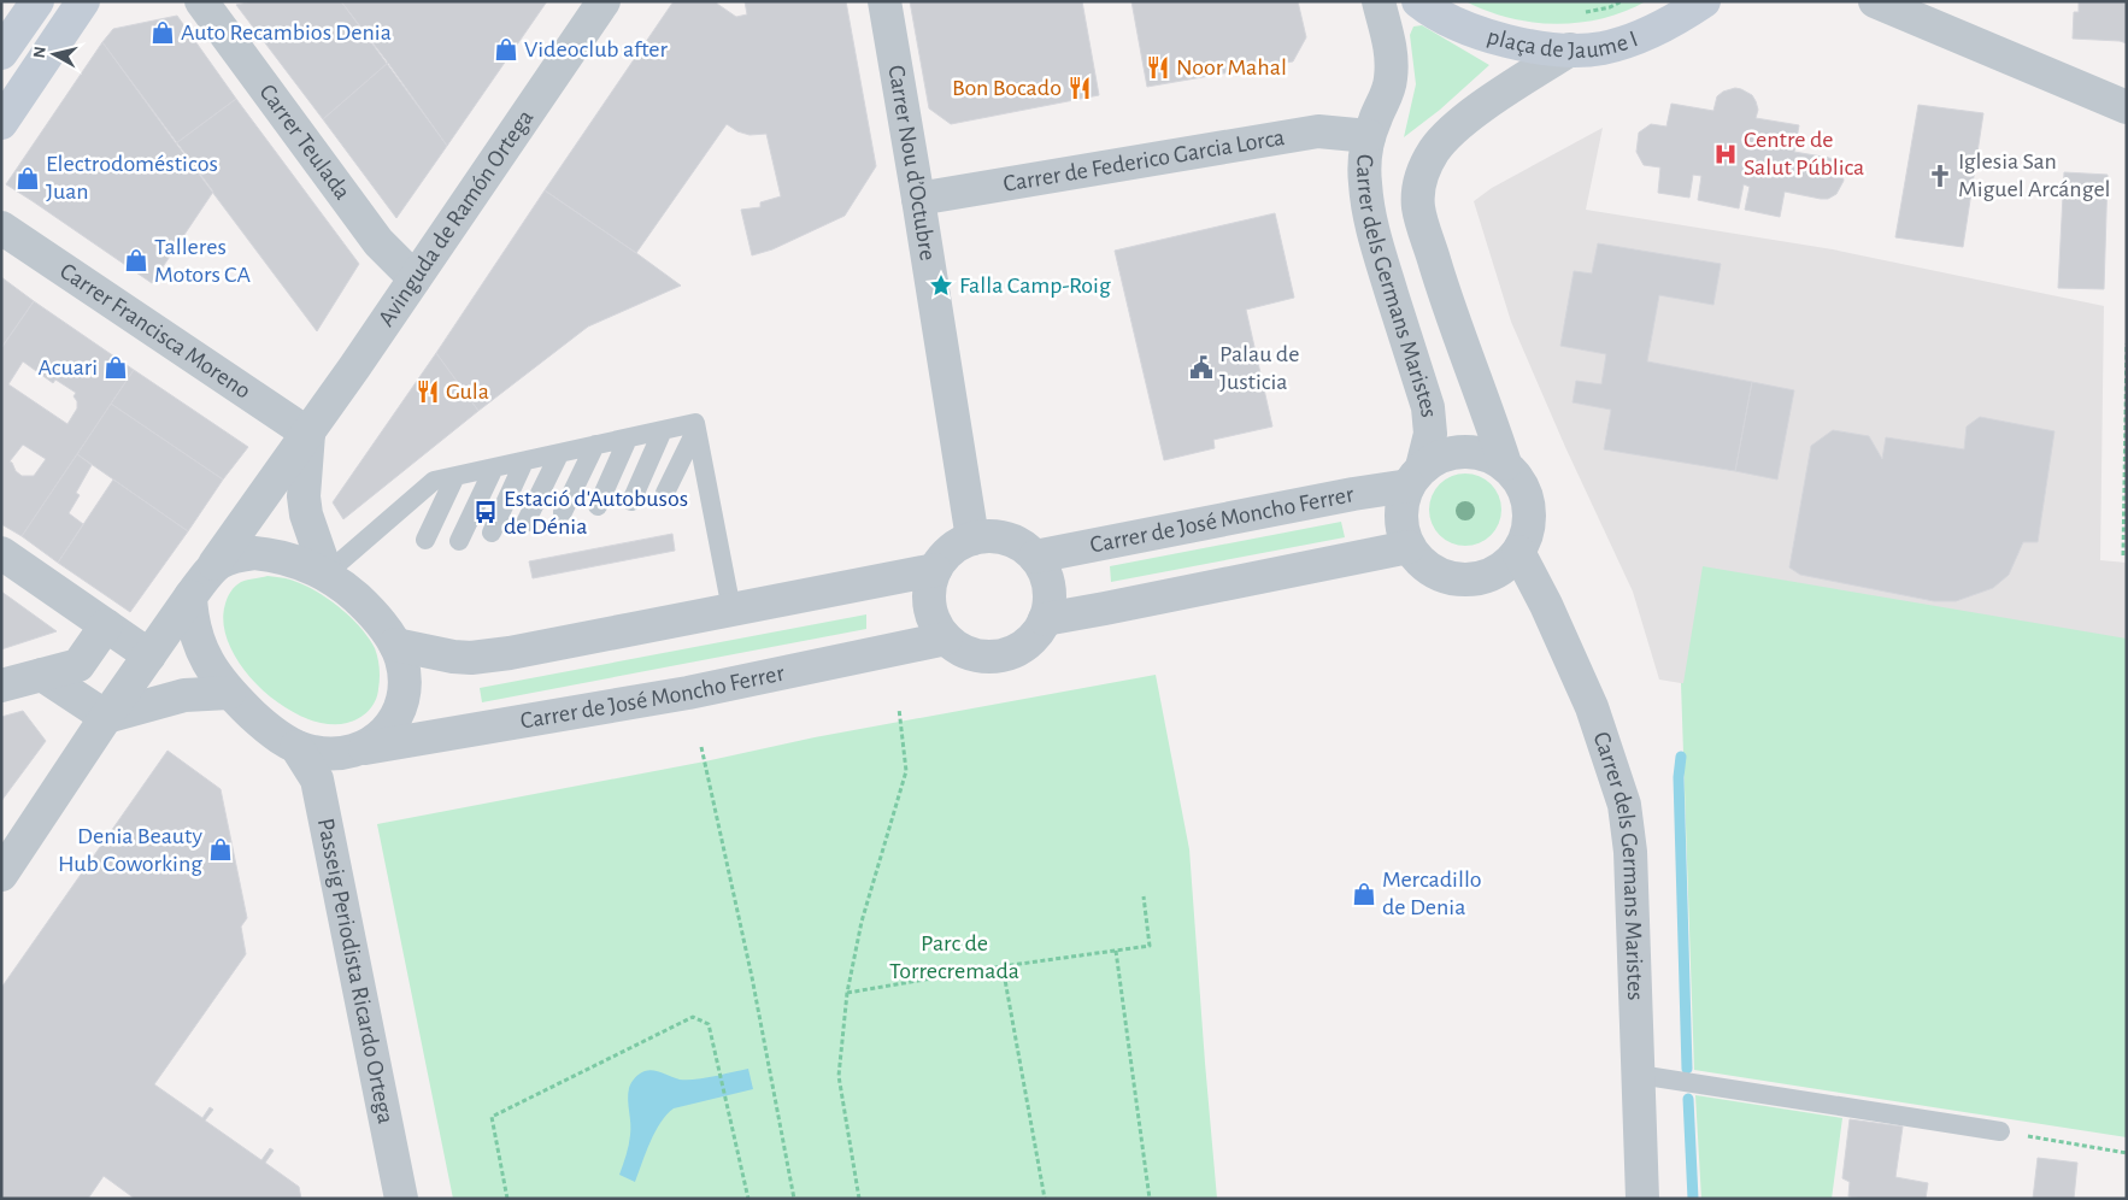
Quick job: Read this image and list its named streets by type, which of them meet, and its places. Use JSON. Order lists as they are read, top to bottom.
{
  "streets": {
    "main road": ["plaça de Jaume I"],
    "street": [
      "Carrer Teulada",
      "Carrer de Federico Garcia Lorca",
      "Carrer Nou d’Octubre",
      "Avinguda de Ramón Ortega",
      "Carrer dels Germans Maristes",
      "Carrer Francisca Moreno",
      "Carrer de José Moncho Ferrer",
      "Passeig Periodista Ricardo Ortega"
    ]
  },
  "crossings": [
    ["plaça de Jaume I", "Carrer dels Germans Maristes"],
    ["Carrer Teulada", "Avinguda de Ramón Ortega"],
    ["Carrer de Federico Garcia Lorca", "Carrer Nou d’Octubre"],
    ["Carrer de Federico Garcia Lorca", "Carrer dels Germans Maristes"],
    ["Carrer Nou d’Octubre", "Carrer de José Moncho Ferrer"],
    ["Avinguda de Ramón Ortega", "Carrer Francisca Moreno"],
    ["Avinguda de Ramón Ortega", "Carrer de José Moncho Ferrer"],
    ["Avinguda de Ramón Ortega", "Passeig Periodista Ricardo Ortega"],
    ["Carrer dels Germans Maristes", "Carrer de José Moncho Ferrer"],
    ["Carrer de José Moncho Ferrer", "Passeig Periodista Ricardo Ortega"]
  ],
  "parks": ["Parc de Torrecremada"],
  "places": {
    "shop": [
      "Auto Recambios Denia",
      "Videoclub after",
      "Electrodomésticos Juan",
      "Talleres Motors CA",
      "Acuari",
      "Denia Beauty Hub Coworking",
      "Mercadillo de Denia"
    ],
    "restaurant": ["Noor Mahal", "Bon Bocado", "Gula"],
    "hospital": ["Centre de Salut Pública"],
    "church": ["Iglesia San Miguel Arcángel"],
    "place": ["Falla Camp-Roig"],
    "public building": ["Palau de Justicia"],
    "bus stop": ["Estació d'Autobusos de Dénia"]
  },
  "north": "left"
}
